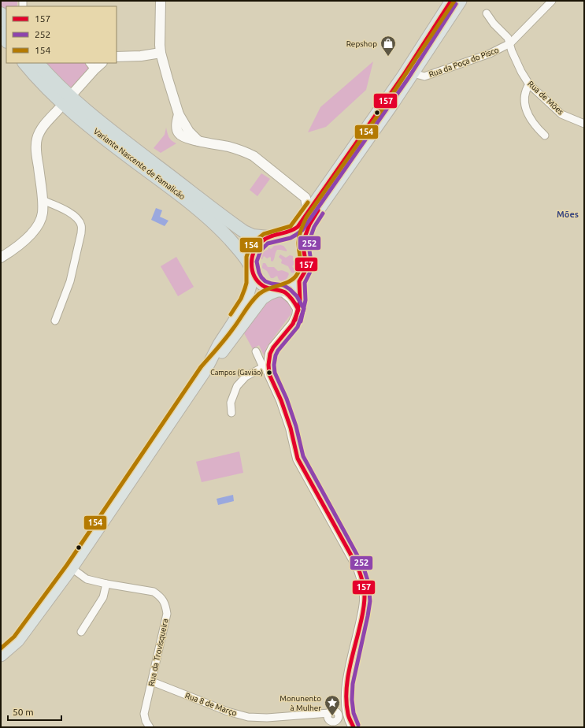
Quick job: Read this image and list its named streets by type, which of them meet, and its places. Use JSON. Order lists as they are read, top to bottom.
{
  "streets": {
    "highway": ["Variante Nascente de Famalicão"],
    "street": [
      "Rua da Poça do Pisco",
      "Rua de Mões",
      "Rua da Trovisqueira",
      "Rua 8 de Março"
    ]
  },
  "crossings": [
    ["Rua da Poça do Pisco", "Rua de Mões"],
    ["Rua da Trovisqueira", "Rua 8 de Março"]
  ],
  "districts": ["Mões"],
  "places": {
    "shop": ["Repshop"],
    "other": ["Campos (Gavião)"],
    "place": ["Monunento à Mulher"]
  },
  "lines": ["transit line 157", "transit line 154", "transit line 252"],
  "legend": ["157", "252", "154"],
  "scale_bar": "50 m"
}
